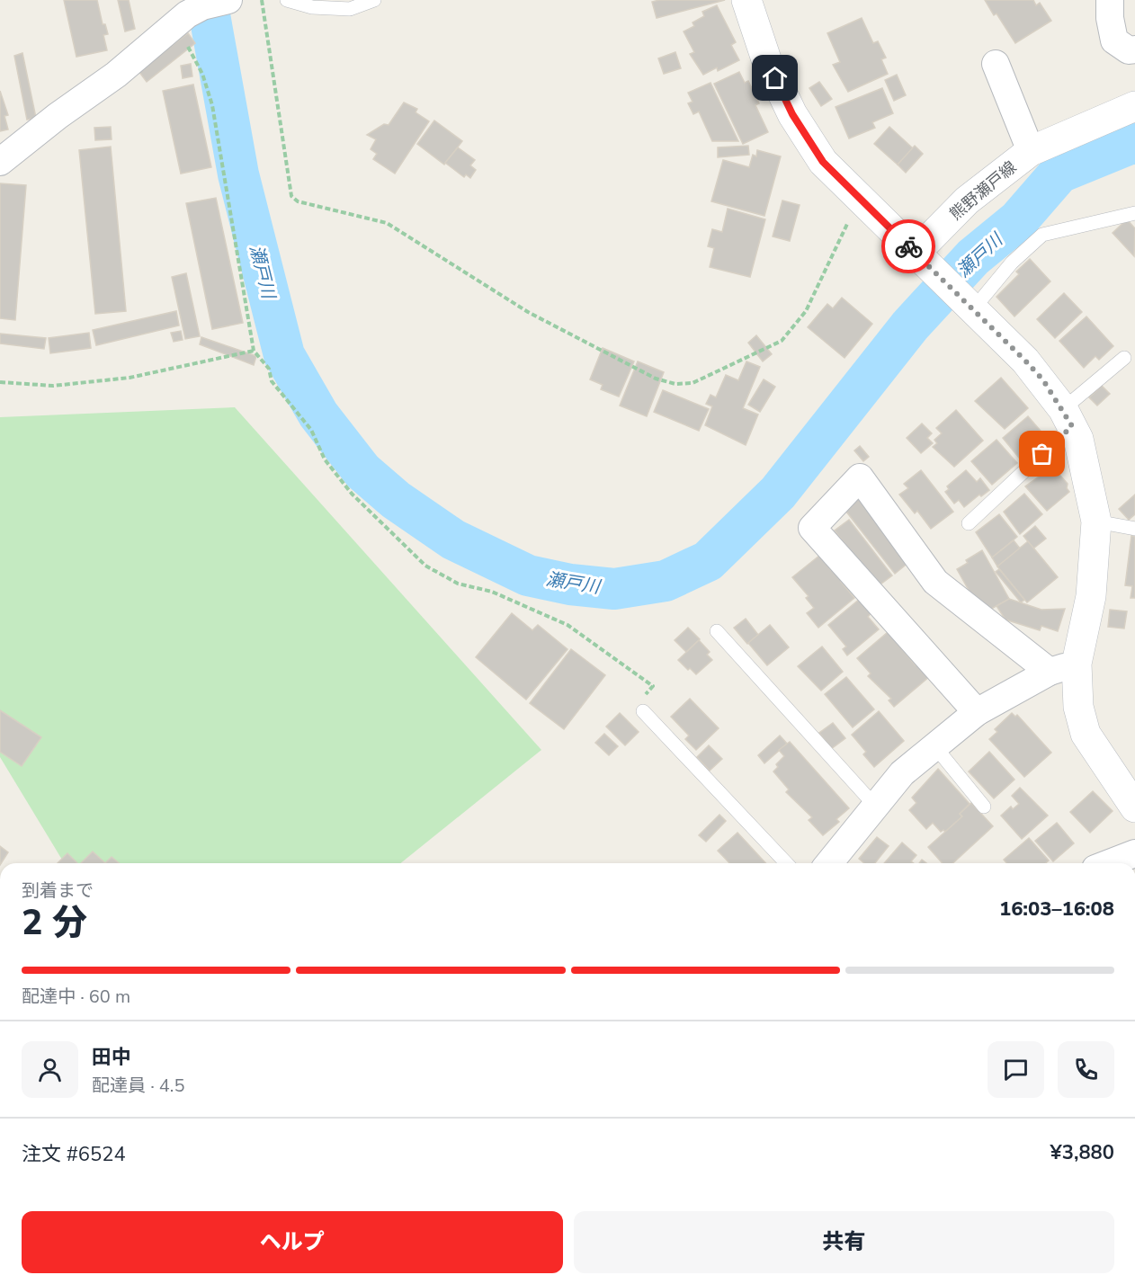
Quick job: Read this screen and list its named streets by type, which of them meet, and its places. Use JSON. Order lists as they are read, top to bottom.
{
  "streets": {
    "street": ["熊野瀬戸線"]
  },
  "water": ["瀬戸川"],
  "page": {
    "heading": ["2 分", "到着まで", "16:03–16:08"],
    "panel": [
      "田中",
      "配達員 · 4.5",
      "注文 #6524",
      "¥3,880"
    ],
    "bar": "配達中 · 60 m",
    "buttons": ["ヘルプ", "共有"]
  }
}
